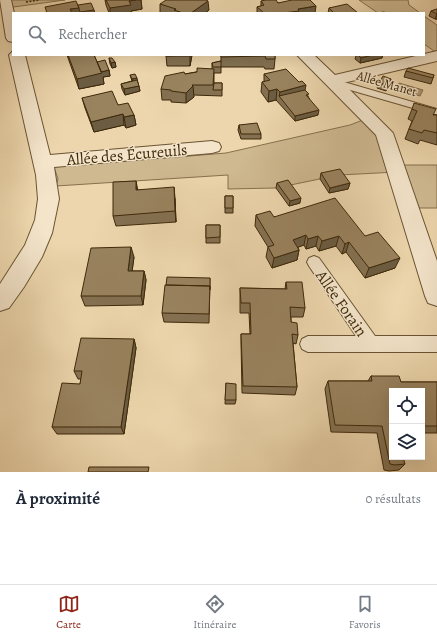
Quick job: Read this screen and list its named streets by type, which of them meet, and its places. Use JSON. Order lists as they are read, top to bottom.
{
  "streets": {
    "street": ["Allée des Écureuils"],
    "lane": ["Allée Manet", "Allée Forain"]
  },
  "page": {
    "search": "Rechercher",
    "heading": ["À proximité", "0 résultats"],
    "nav": ["Carte", "Itinéraire", "Favoris"]
  }
}
